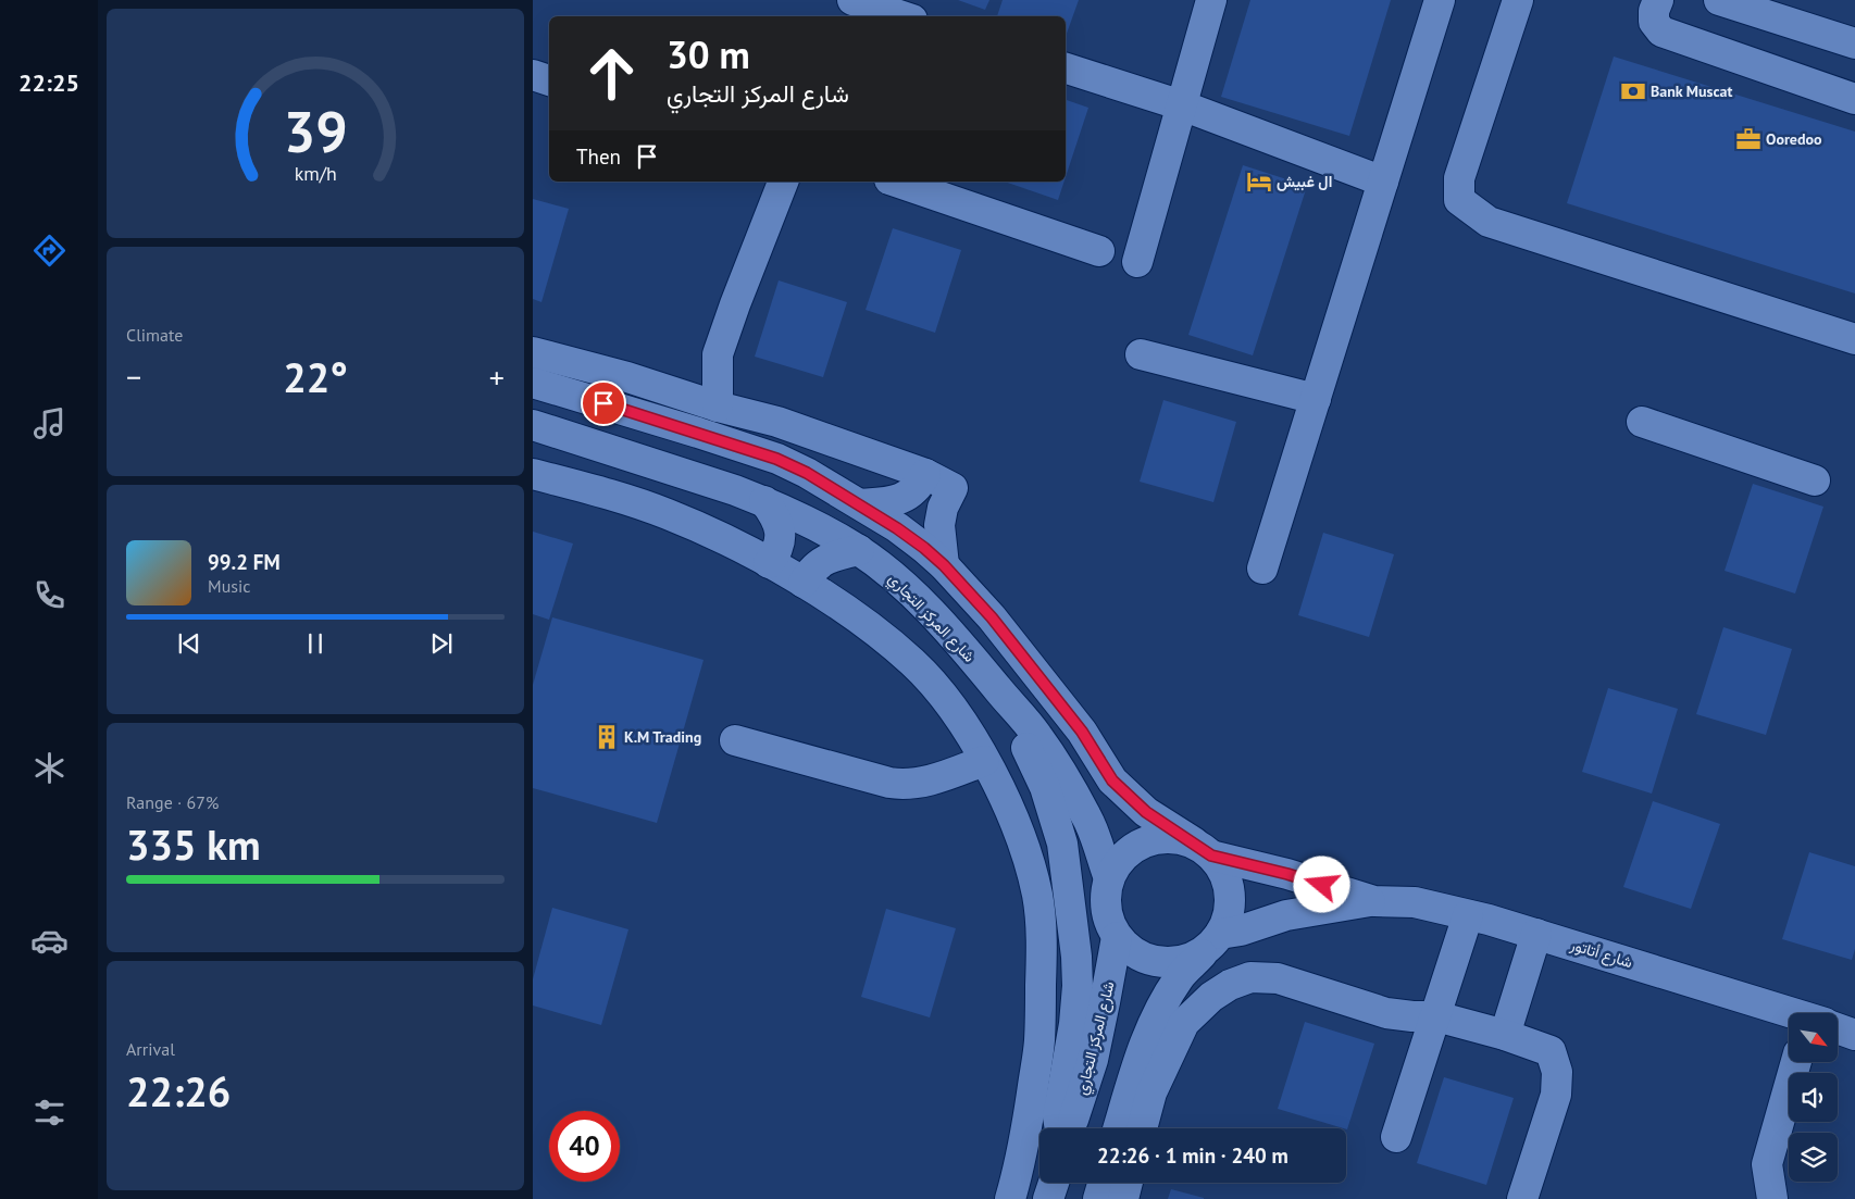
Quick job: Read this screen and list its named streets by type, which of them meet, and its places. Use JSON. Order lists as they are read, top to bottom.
{
  "streets": {
    "street": ["شارع المركز التجاري", "شارع أتاتور"]
  },
  "crossings": [
    ["شارع المركز التجاري", "شارع أتاتور"]
  ],
  "places": {
    "bank": ["Bank Muscat"],
    "office": ["Ooredoo"],
    "hotel": ["ال غبيش"],
    "building": ["K.M Trading"]
  },
  "north": "bottom right",
  "page": {
    "tabs": "22:25",
    "turn": ["30 m", "شارع المركز التجاري"],
    "then": "Then",
    "tile": [
      "Climate",
      ["Range · 67%", "335 km"],
      ["Arrival", "22:26"]
    ],
    "heat": ["−", "22°", "+"],
    "song": ["99.2 FM", "Music"],
    "limit": "40",
    "trip": "22:26 · 1 min · 240 m",
    "gauge": ["39", "km/h"]
  }
}
